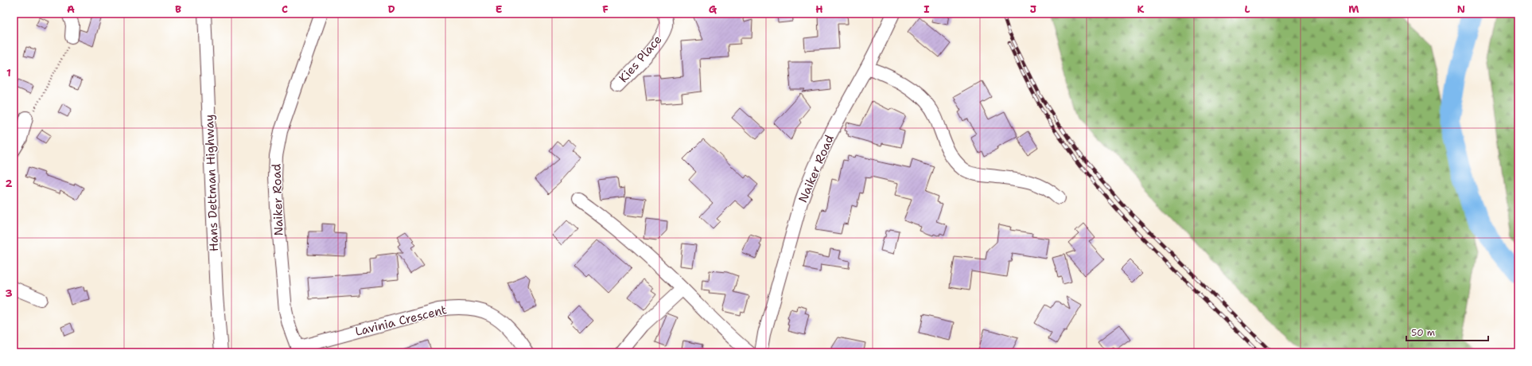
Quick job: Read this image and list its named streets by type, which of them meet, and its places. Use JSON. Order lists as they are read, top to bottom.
{
  "streets": {
    "street": [
      "Kies Place",
      "Naiker Road",
      "Hans Dettman Highway",
      "Lavinia Crescent"
    ]
  },
  "crossings": [
    ["Naiker Road", "Lavinia Crescent"]
  ],
  "scale_bar": "50 m",
  "grid": {
    "columns": [
      "A",
      "B",
      "C",
      "D",
      "E",
      "F",
      "G",
      "H",
      "I",
      "J",
      "K",
      "L",
      "M",
      "N"
    ],
    "rows": ["1", "2", "3"]
  }
}
